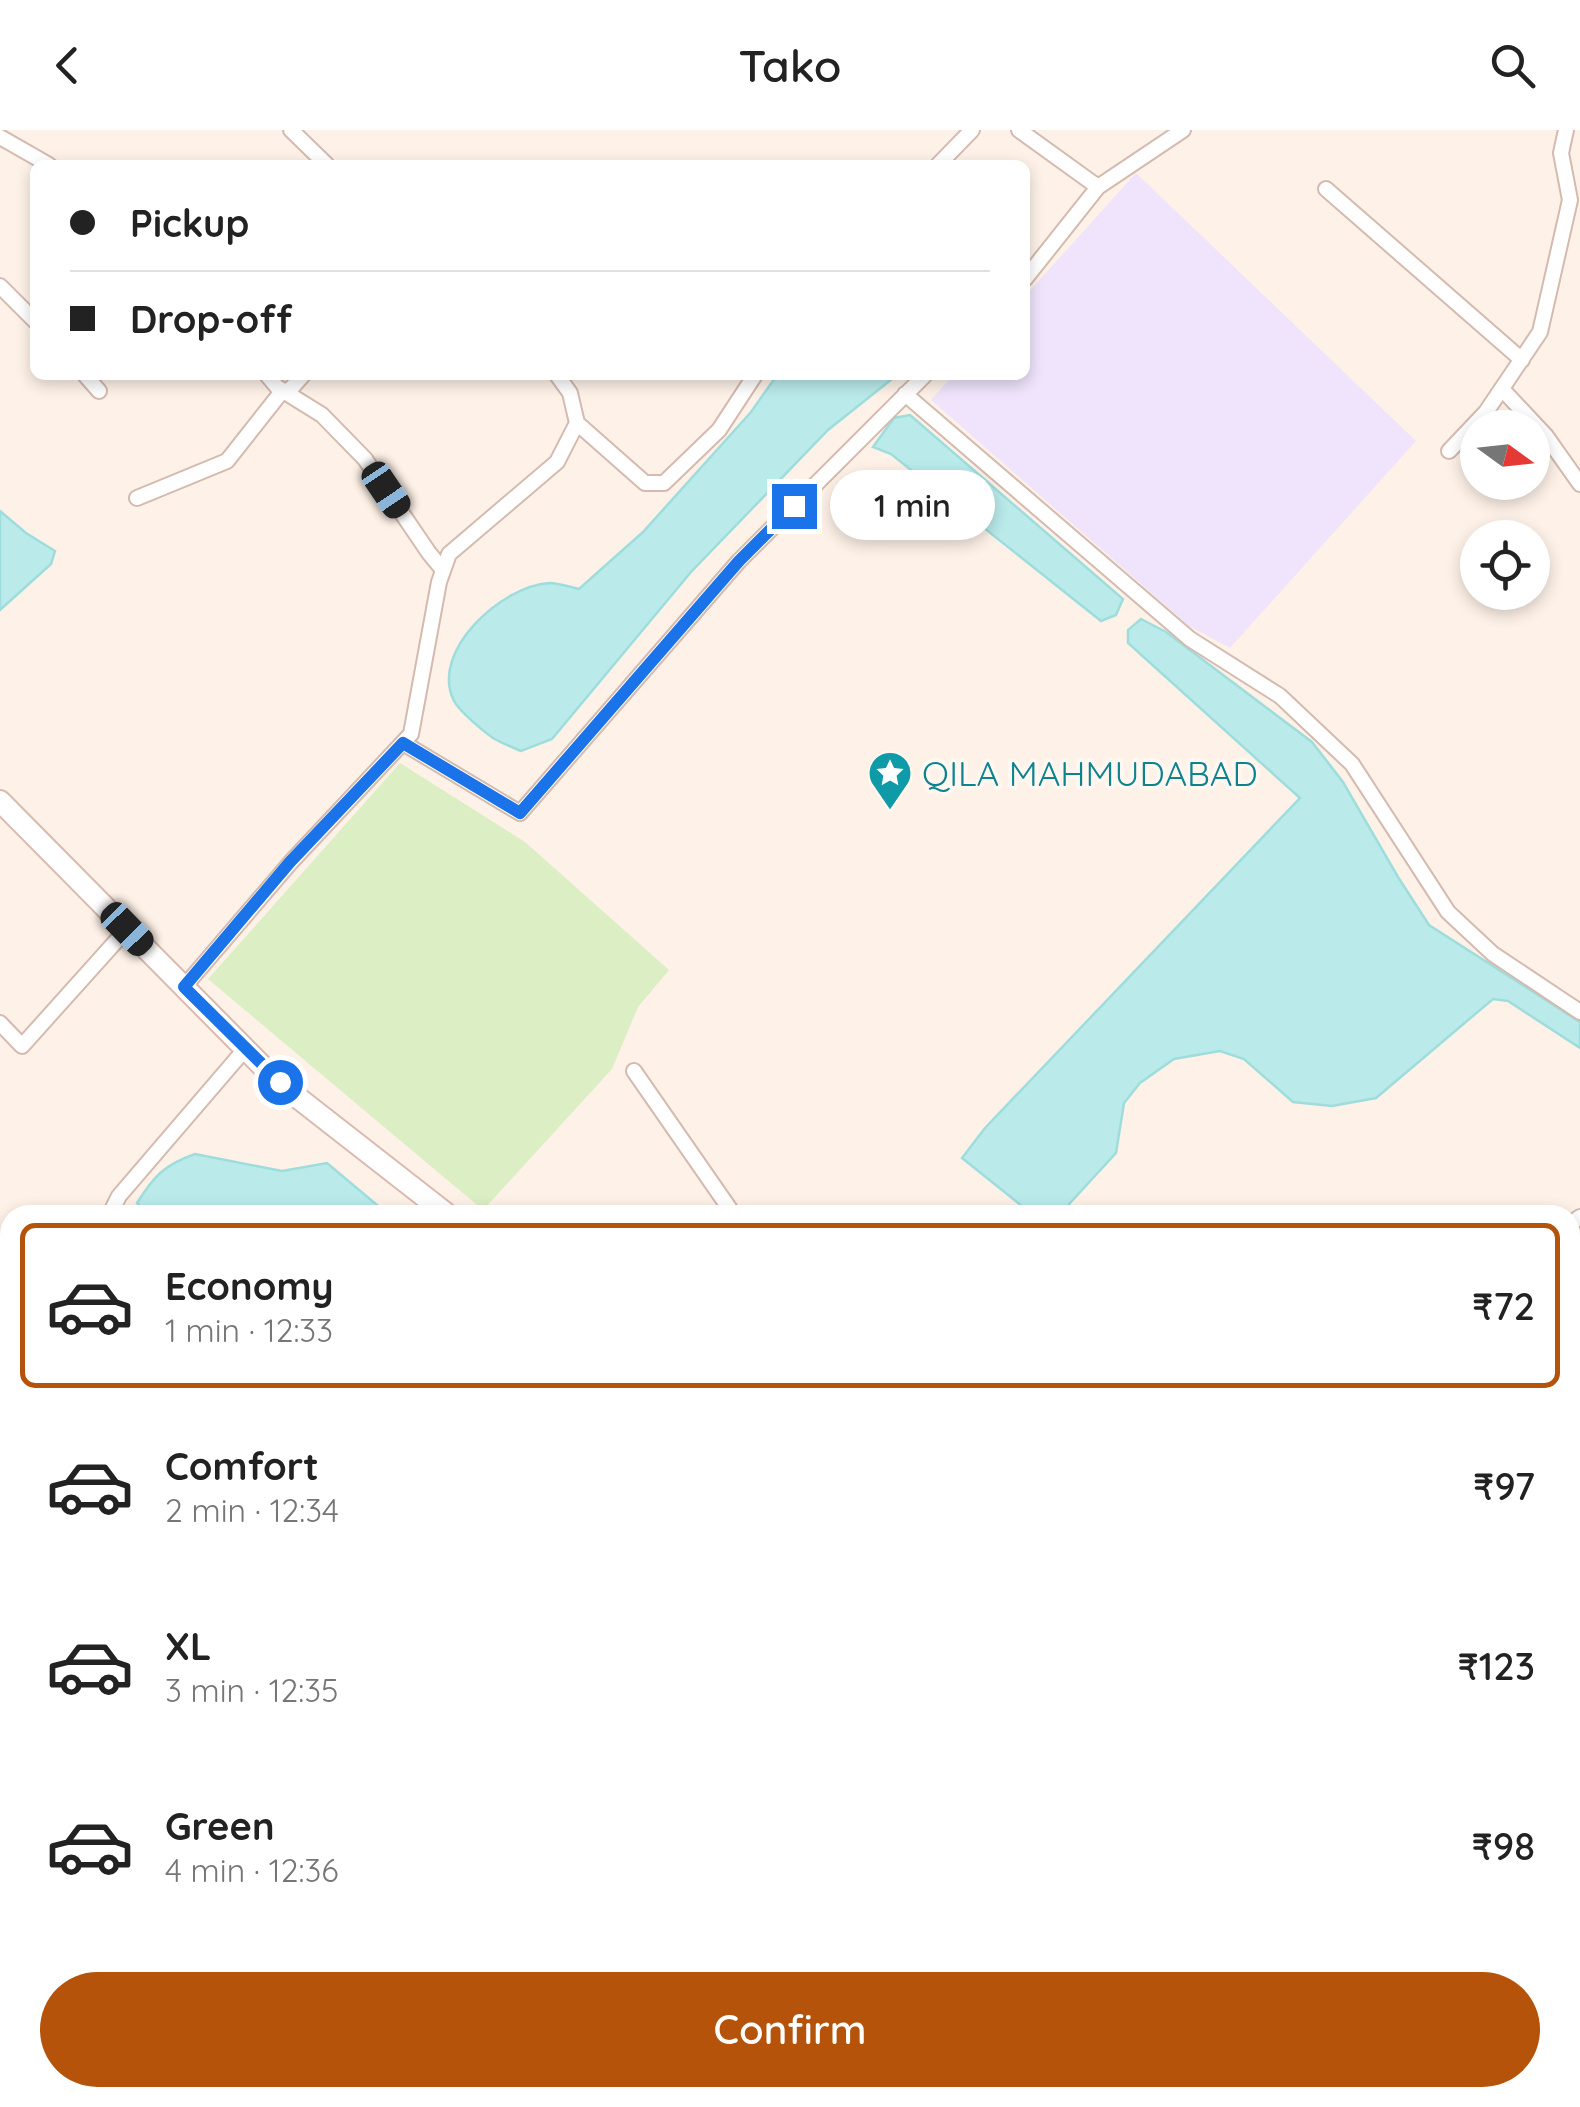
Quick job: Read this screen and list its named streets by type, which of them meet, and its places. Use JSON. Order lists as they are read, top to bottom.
{
  "places": {
    "place": ["QILA MAHMUDABAD"]
  },
  "north": "right",
  "page": {
    "header": "Tako",
    "banner": ["Pickup", "Drop-off"],
    "bubble": "1 min",
    "list": [
      {
        "name": "Economy",
        "note": "1 min · 12:33",
        "value": "₹72"
      },
      {
        "name": "Comfort",
        "note": "2 min · 12:34",
        "value": "₹97"
      },
      {
        "name": "XL",
        "note": "3 min · 12:35",
        "value": "₹123"
      },
      {
        "name": "Green",
        "note": "4 min · 12:36",
        "value": "₹98"
      }
    ],
    "buttons": "Confirm"
  }
}
